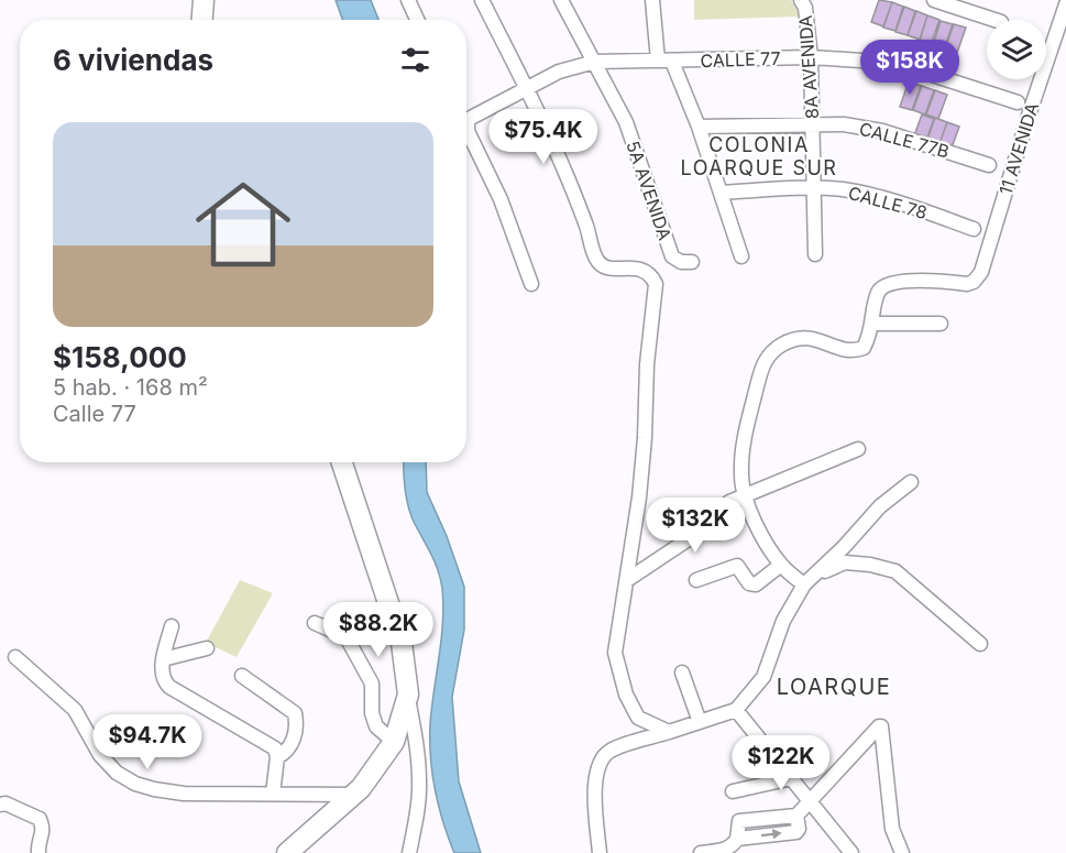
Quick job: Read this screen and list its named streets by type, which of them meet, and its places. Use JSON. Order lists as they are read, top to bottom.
{
  "streets": {
    "street": [
      "CALLE 77",
      "8A AVENIDA",
      "CALLE 77B",
      "11 AVENIDA",
      "5A AVENIDA",
      "CALLE 78"
    ]
  },
  "crossings": [
    ["CALLE 77", "8A AVENIDA"],
    ["CALLE 77", "5A AVENIDA"],
    ["8A AVENIDA", "CALLE 77B"],
    ["8A AVENIDA", "CALLE 78"]
  ],
  "districts": ["COLONIA LOARQUE SUR", "LOARQUE"],
  "page": {
    "heading": "6 viviendas",
    "price": [
      "$158K",
      "$75.4K",
      "$132K",
      "$88.2K",
      "$94.7K",
      "$122K"
    ],
    "list": [
      {
        "name": "$158,000",
        "note": "5 hab. · 168 m² · Calle 77"
      }
    ]
  }
}
